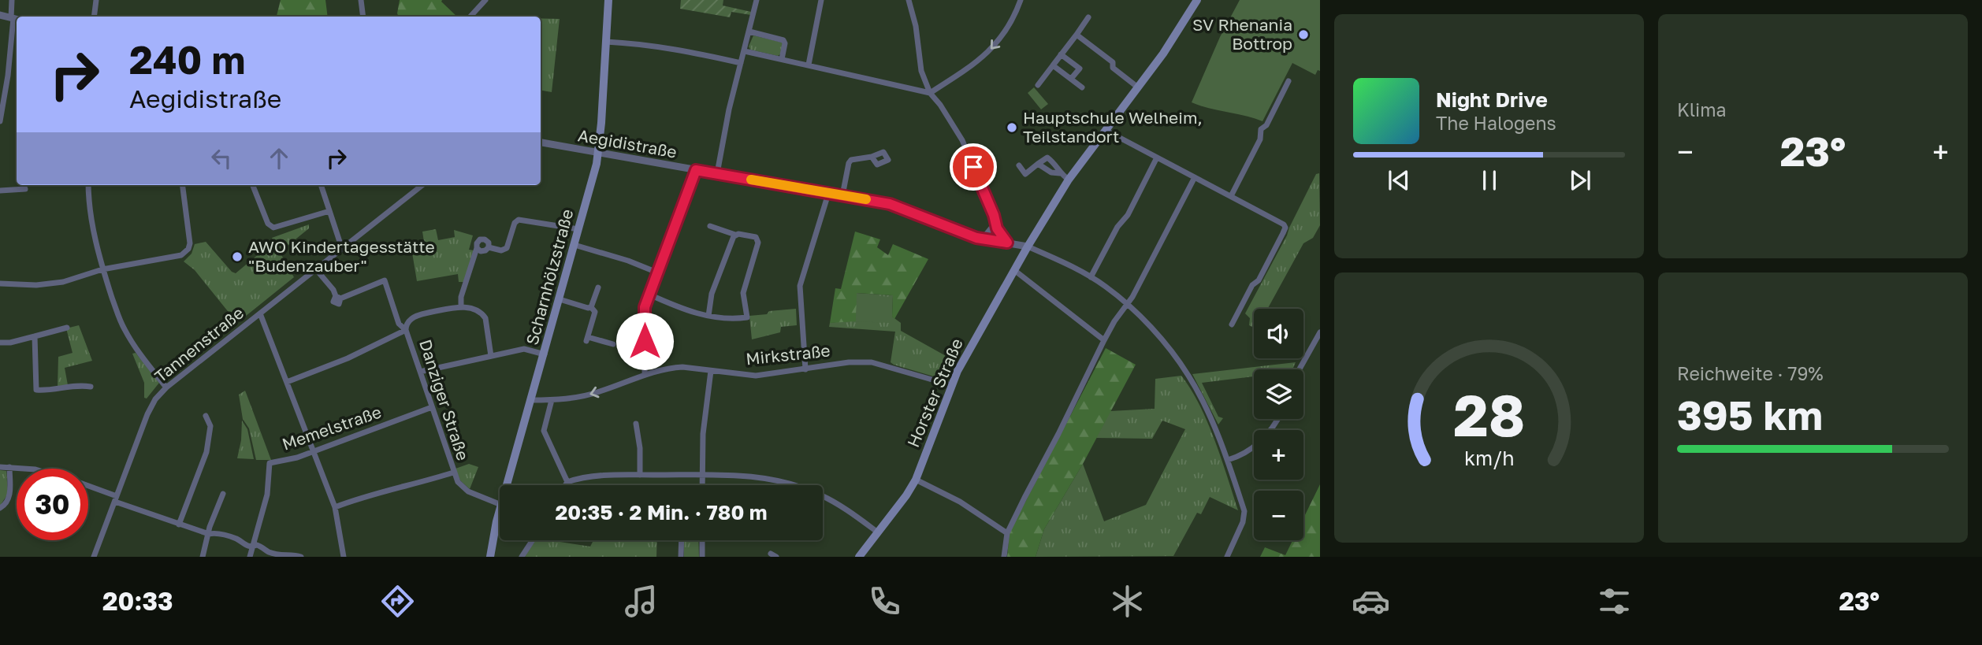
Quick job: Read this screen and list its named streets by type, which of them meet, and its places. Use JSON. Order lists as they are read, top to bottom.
{
  "streets": {
    "main road": ["Scharnhölzstraße", "Horster Straße"],
    "street": [
      "Aegidistraße",
      "Tannenstraße",
      "Mirkstraße",
      "Danziger Straße",
      "Memelstraße"
    ]
  },
  "crossings": [
    ["Aegidistraße", "Scharnhölzstraße"],
    ["Aegidistraße", "Horster Straße"],
    ["Scharnhölzstraße", "Mirkstraße"],
    ["Tannenstraße", "Danziger Straße"],
    ["Mirkstraße", "Horster Straße"],
    ["Danziger Straße", "Memelstraße"]
  ],
  "places": ["SV Rhenania Bottrop", "Hauptschule Welheim, Teilstandort", "AWO Kindertagesstätte \"Budenzauber\""],
  "page": {
    "tile": [
      "Klima",
      ["Reichweite · 79%", "395 km"]
    ],
    "turn": ["240 m", "Aegidistraße"],
    "song": ["Night Drive", "The Halogens"],
    "heat": ["−", "23°", "+"],
    "map_buttons": ["+", "−"],
    "limit": "30",
    "trip": "20:35 · 2 Min. · 780 m",
    "tabs": ["20:33", "23°"],
    "gauge": ["28", "km/h"]
  }
}
